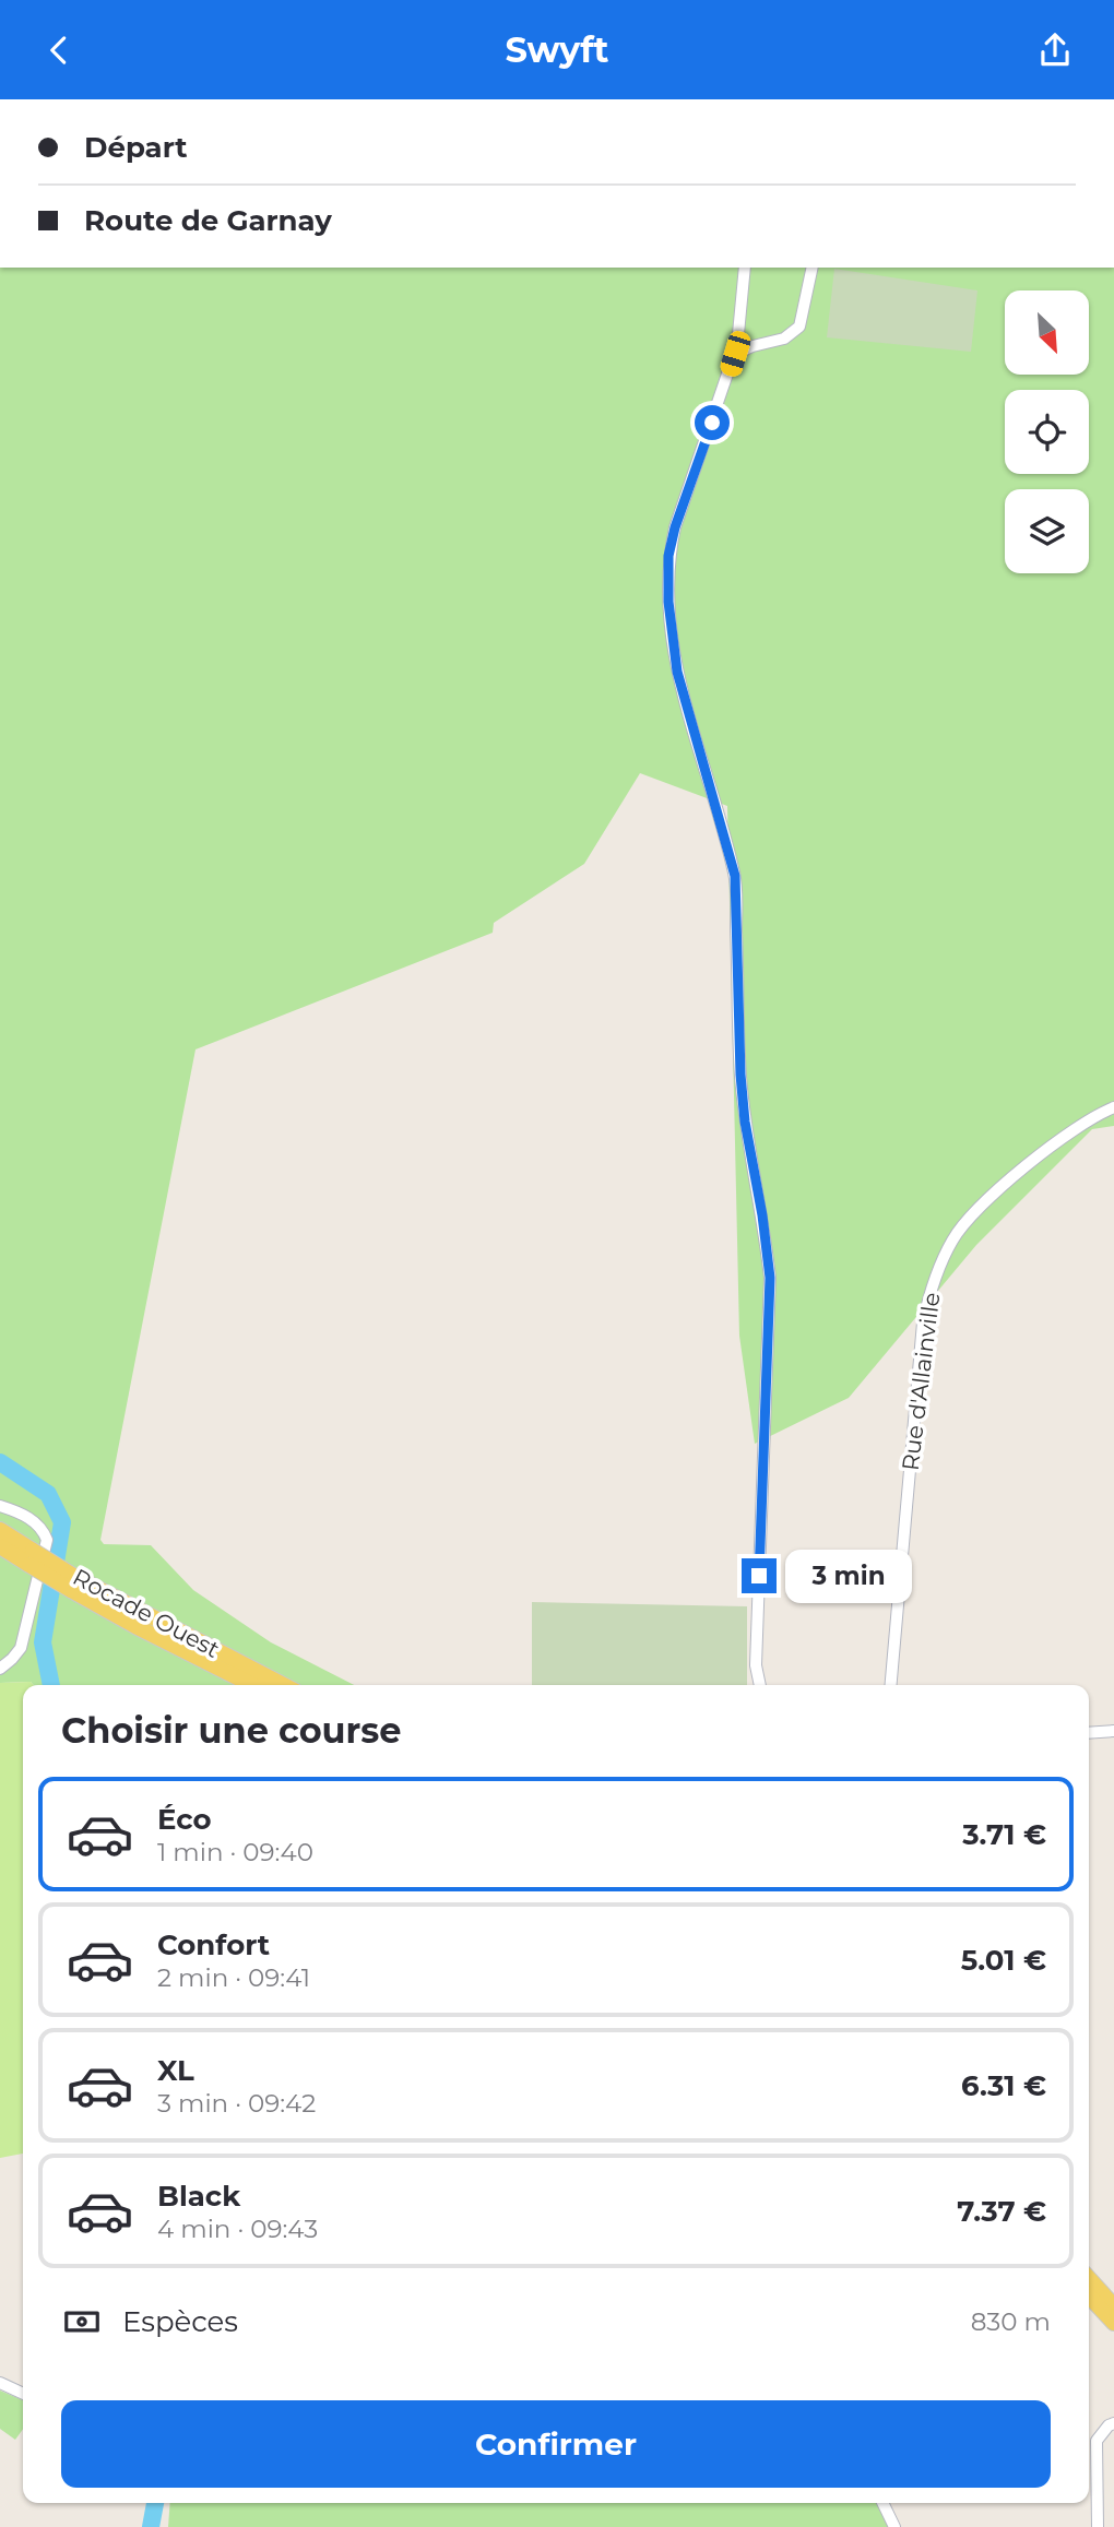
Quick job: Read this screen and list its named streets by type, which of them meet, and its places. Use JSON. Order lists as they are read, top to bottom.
{
  "streets": {
    "main road": ["Rocade Ouest"],
    "street": ["Rue d'Allainville"]
  },
  "north": "bottom right",
  "page": {
    "header": "Swyft",
    "banner": ["Départ", "Route de Garnay"],
    "bubble": "3 min",
    "heading": "Choisir une course",
    "list": [
      {
        "name": "Éco",
        "note": "1 min · 09:40",
        "value": "3.71 €"
      },
      {
        "name": "Confort",
        "note": "2 min · 09:41",
        "value": "5.01 €"
      },
      {
        "name": "XL",
        "note": "3 min · 09:42",
        "value": "6.31 €"
      },
      {
        "name": "Black",
        "note": "4 min · 09:43",
        "value": "7.37 €"
      }
    ],
    "pay": ["Espèces", "830 m"],
    "buttons": "Confirmer"
  }
}
